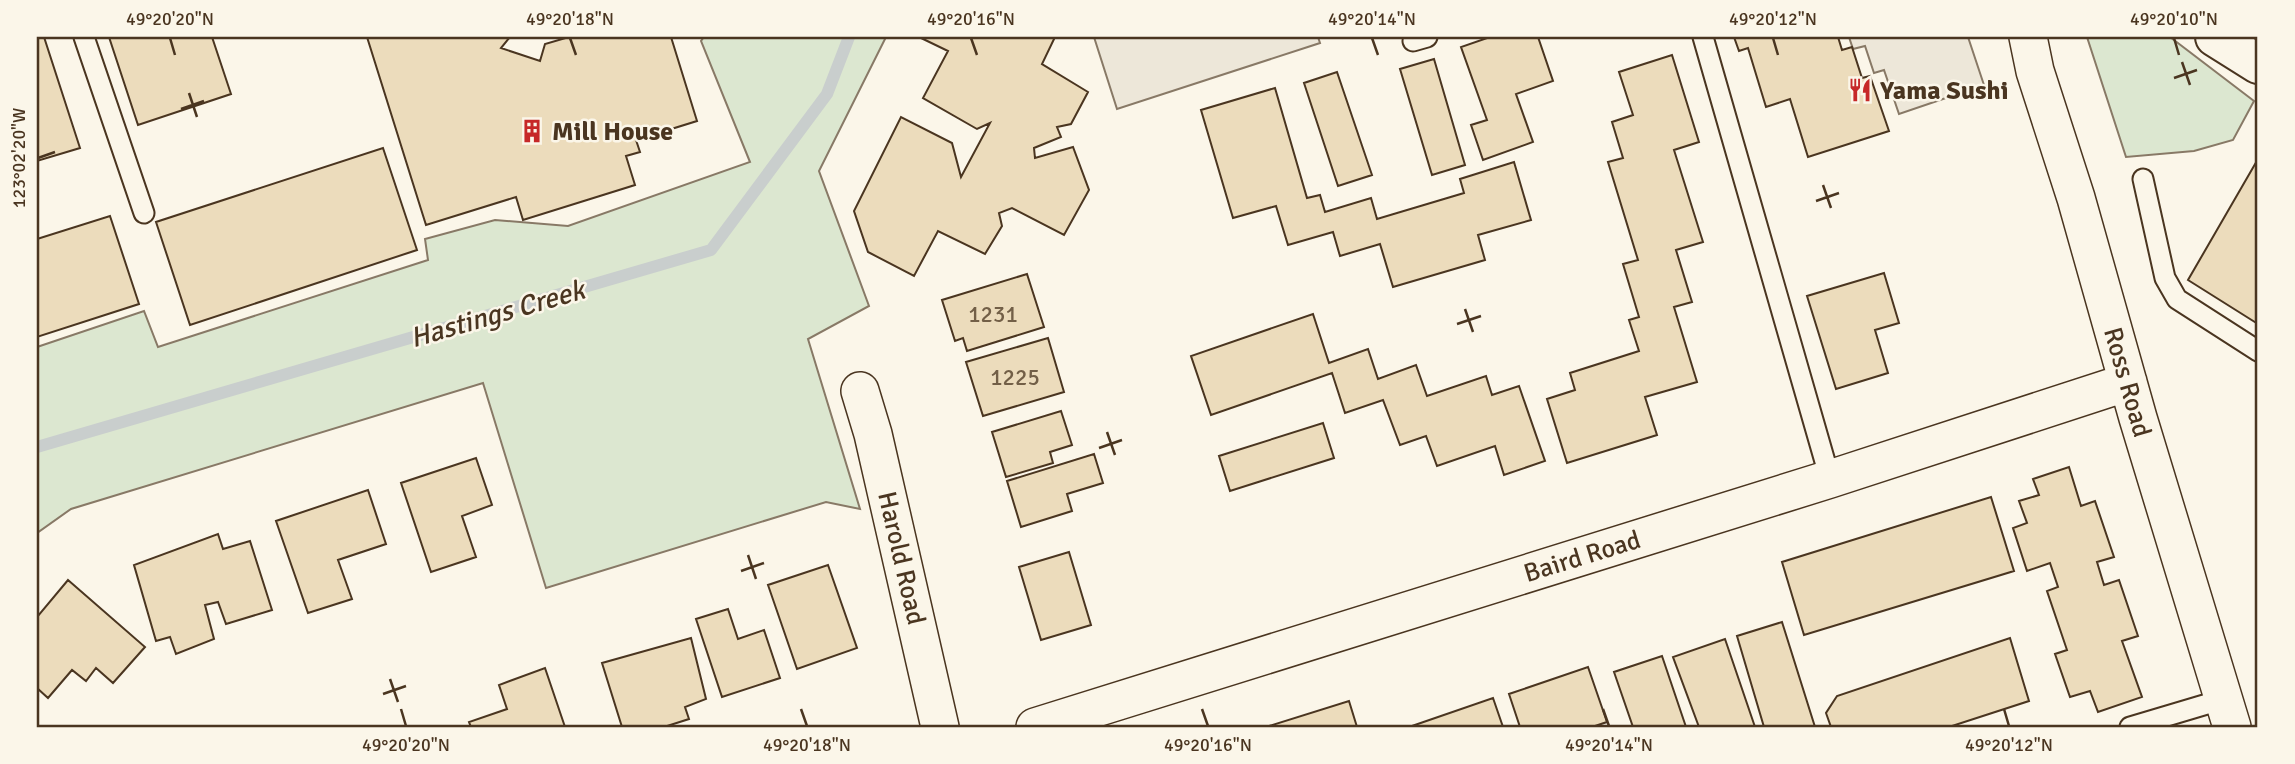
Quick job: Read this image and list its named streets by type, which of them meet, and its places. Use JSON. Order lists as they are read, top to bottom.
{
  "streets": {
    "street": ["Ross Road", "Baird Road", "Harold Road"]
  },
  "crossings": [
    ["Ross Road", "Baird Road"]
  ],
  "water": ["Hastings Creek"],
  "places": {
    "restaurant": ["Yama Sushi"],
    "building": ["Mill House"]
  },
  "house_numbers": ["1231", "1225"],
  "coordinates": [
    "49°20'20\"N",
    "49°20'18\"N",
    "49°20'16\"N",
    "49°20'14\"N",
    "49°20'12\"N",
    "49°20'10\"N",
    "123°02'20\"W"
  ]
}
